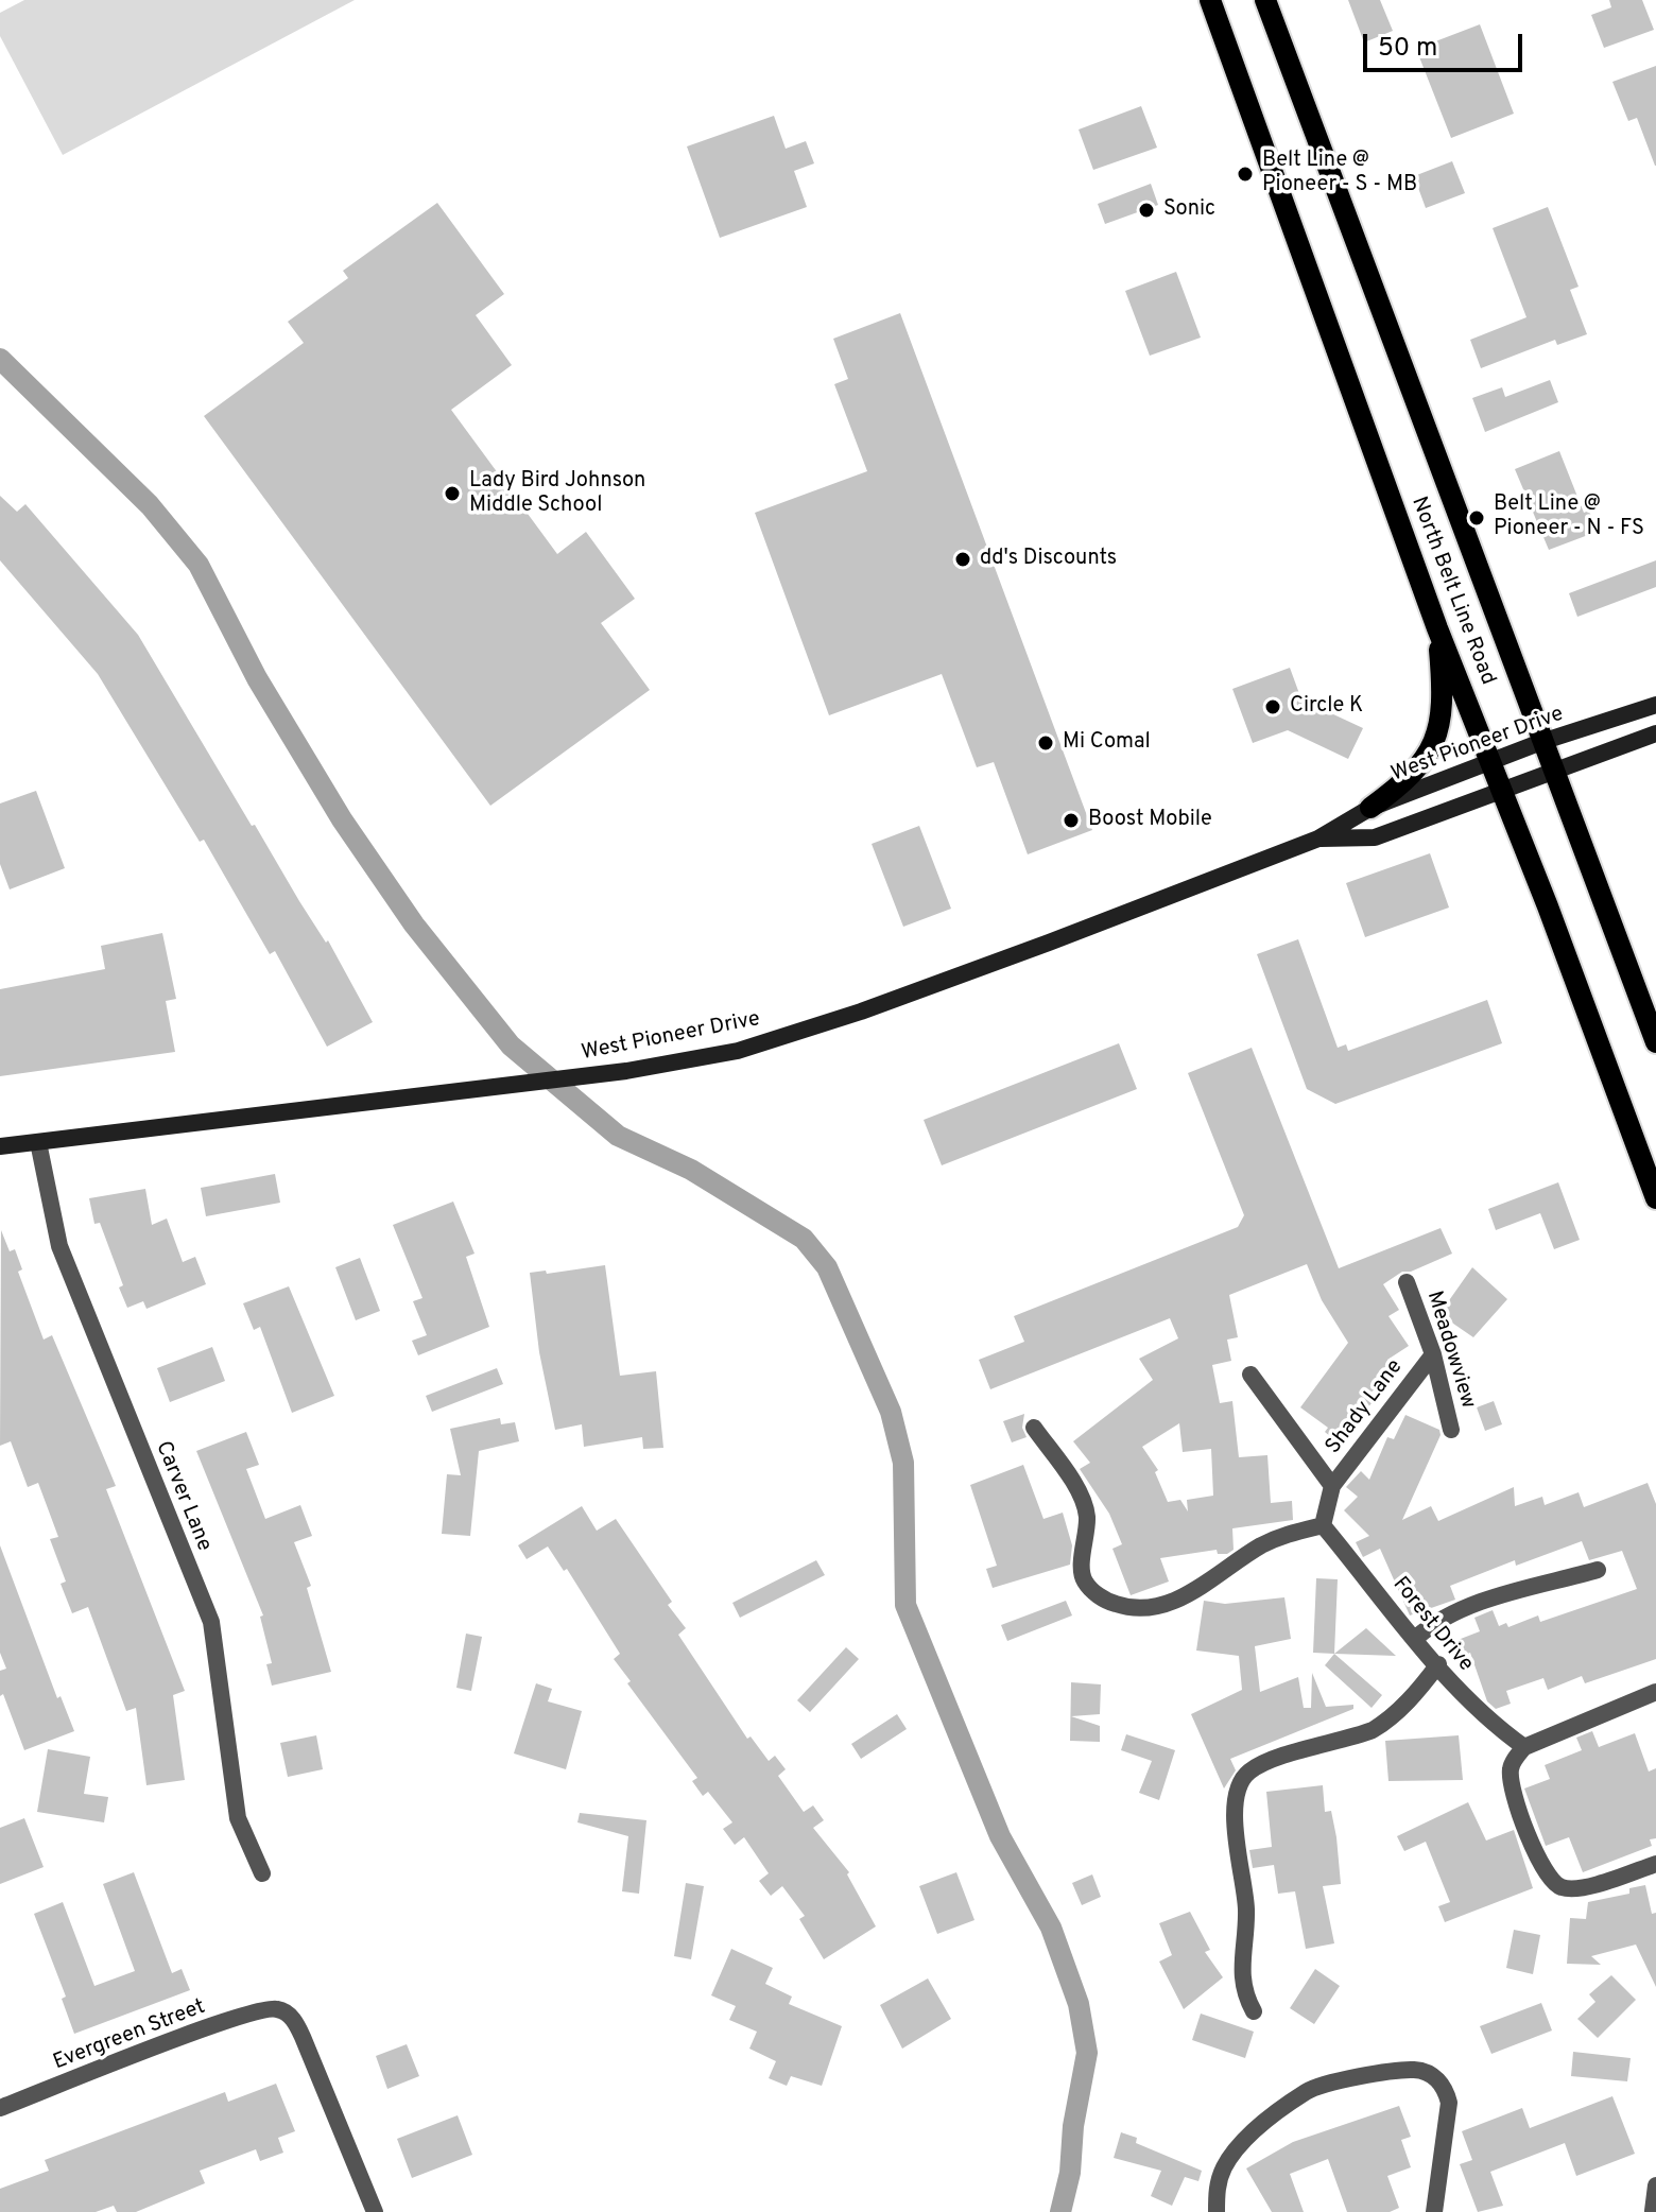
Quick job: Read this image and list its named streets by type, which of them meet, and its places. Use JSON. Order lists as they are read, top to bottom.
{
  "streets": {
    "main road": ["North Belt Line Road", "West Pioneer Drive"],
    "street": [
      "Meadowview",
      "Shady Lane",
      "Carver Lane",
      "Forest Drive",
      "Evergreen Street"
    ]
  },
  "crossings": [
    ["North Belt Line Road", "West Pioneer Drive"],
    ["West Pioneer Drive", "Carver Lane"],
    ["Meadowview", "Shady Lane"]
  ],
  "places": [
    "Belt Line @ Pioneer - S - MB",
    "Sonic",
    "Lady Bird Johnson Middle School",
    "Belt Line @ Pioneer - N - FS",
    "dd's Discounts",
    "Circle K",
    "Mi Comal",
    "Boost Mobile"
  ],
  "scale_bar": "50 m"
}
